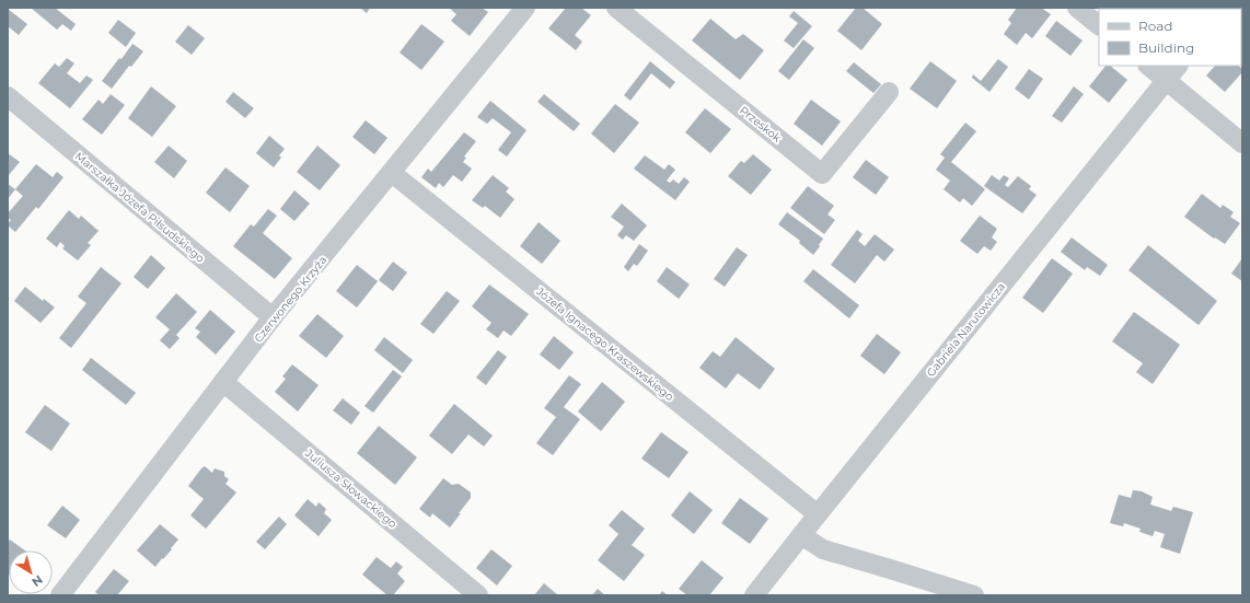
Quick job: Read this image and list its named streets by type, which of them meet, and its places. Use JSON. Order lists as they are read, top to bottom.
{
  "streets": {
    "street": [
      "Przeskok",
      "Marszałka Józefa Piłsudskiego",
      "Czerwonego Krzyża",
      "Gabriela Narutowicza",
      "Józefa Ignacego Kraszewskiego",
      "Juliusza Słowackiego"
    ]
  },
  "crossings": [
    ["Marszałka Józefa Piłsudskiego", "Czerwonego Krzyża"],
    ["Czerwonego Krzyża", "Józefa Ignacego Kraszewskiego"],
    ["Czerwonego Krzyża", "Juliusza Słowackiego"],
    ["Gabriela Narutowicza", "Józefa Ignacego Kraszewskiego"]
  ],
  "legend": ["Road", "Building"],
  "north": "bottom right"
}
